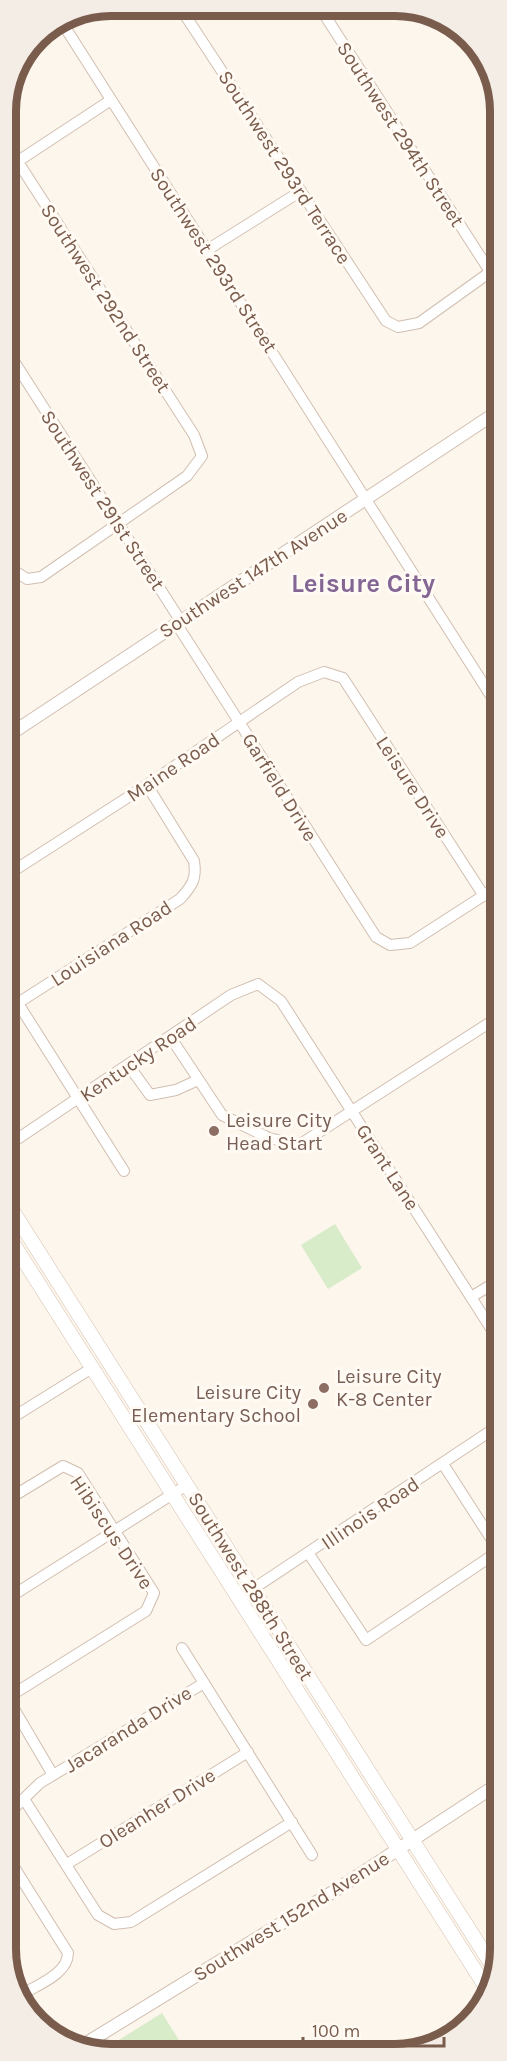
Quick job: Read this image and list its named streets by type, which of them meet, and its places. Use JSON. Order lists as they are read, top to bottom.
{
  "streets": {
    "main road": ["Southwest 288th Street"],
    "street": [
      "Southwest 294th Street",
      "Southwest 293rd Terrace",
      "Southwest 293rd Street",
      "Southwest 292nd Street",
      "Southwest 291st Street",
      "Southwest 147th Avenue",
      "Maine Road",
      "Garfield Drive",
      "Leisure Drive",
      "Louisiana Road",
      "Kentucky Road",
      "Grant Lane",
      "Illinois Road",
      "Hibiscus Drive",
      "Jacaranda Drive",
      "Oleanher Drive",
      "Southwest 152nd Avenue"
    ]
  },
  "crossings": [
    ["Southwest 293rd Street", "Southwest 147th Avenue"],
    ["Southwest 292nd Street", "Southwest 291st Street"],
    ["Southwest 291st Street", "Southwest 147th Avenue"],
    ["Southwest 291st Street", "Garfield Drive"],
    ["Southwest 147th Avenue", "Garfield Drive"],
    ["Maine Road", "Garfield Drive"],
    ["Maine Road", "Leisure Drive"],
    ["Maine Road", "Louisiana Road"],
    ["Garfield Drive", "Leisure Drive"],
    ["Kentucky Road", "Grant Lane"],
    ["Illinois Road", "Southwest 288th Street"],
    ["Hibiscus Drive", "Jacaranda Drive"],
    ["Southwest 288th Street", "Southwest 152nd Avenue"]
  ],
  "districts": ["Leisure City"],
  "places": ["Leisure City Head Start", "Leisure City K-8 Center", "Leisure City Elementary School"],
  "scale_bar": "100 m"
}
